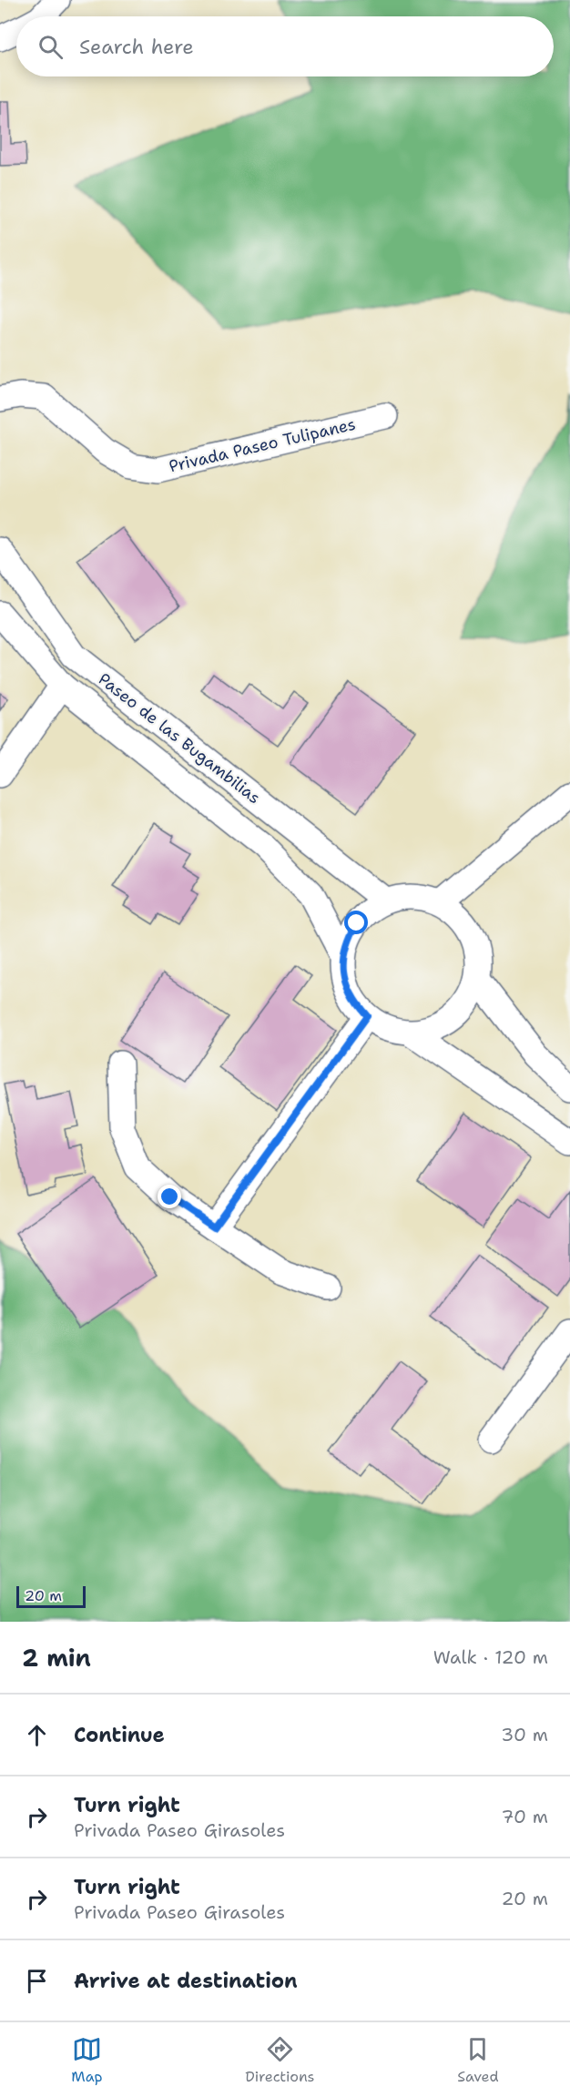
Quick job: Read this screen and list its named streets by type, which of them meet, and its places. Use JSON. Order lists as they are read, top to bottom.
{
  "streets": {
    "street": ["Privada Paseo Tulipanes", "Paseo de las Bugambilias"]
  },
  "scale_bar": "20 m",
  "page": {
    "search": "Search here",
    "scale": "20 m",
    "heading": ["2 min", "Walk · 120 m"],
    "list": [
      ["Continue", "30 m"],
      ["Turn right", "Privada Paseo Girasoles", "70 m"],
      ["Turn right", "Privada Paseo Girasoles", "20 m"],
      "Arrive at destination"
    ],
    "nav": ["Map", "Directions", "Saved"]
  }
}
